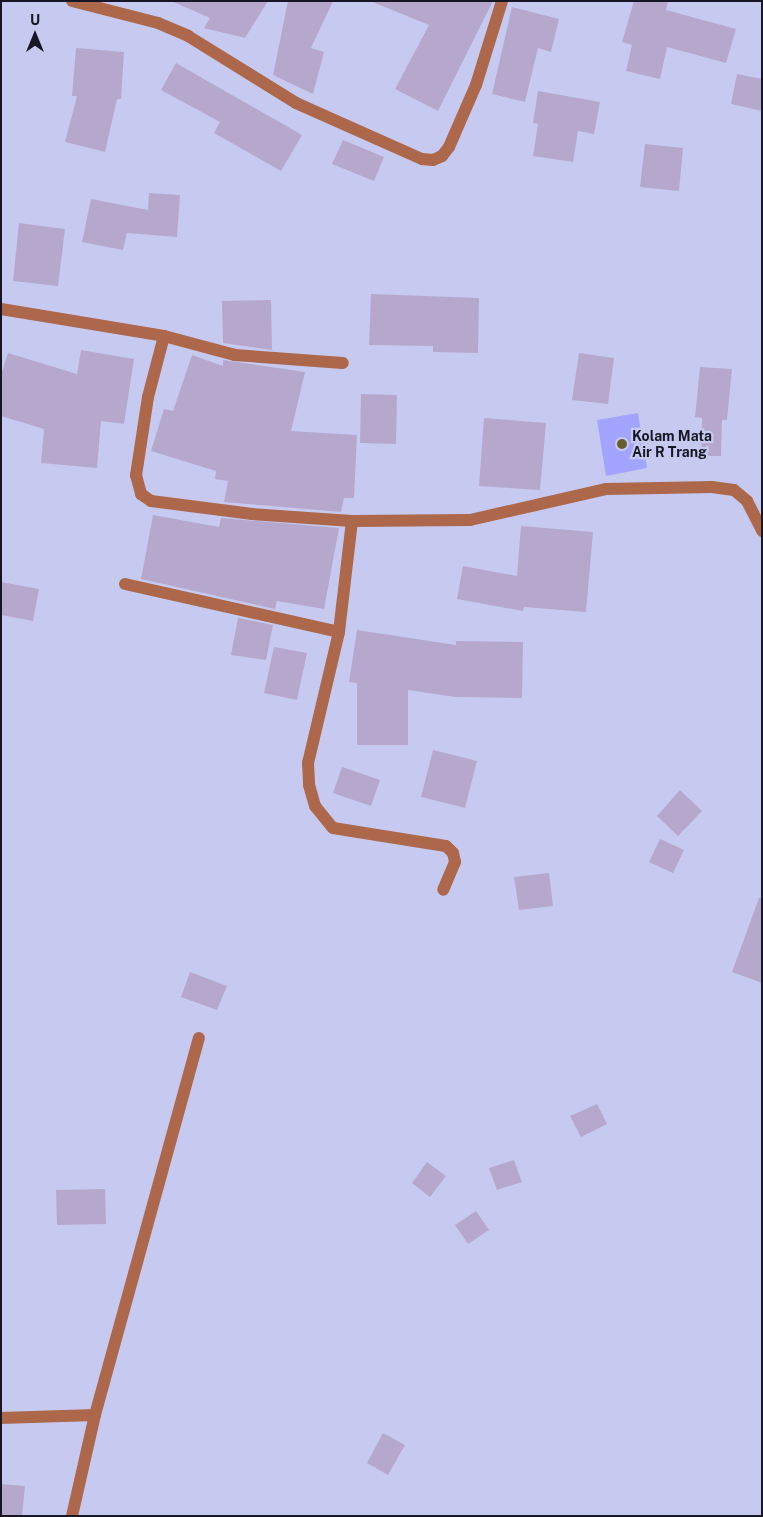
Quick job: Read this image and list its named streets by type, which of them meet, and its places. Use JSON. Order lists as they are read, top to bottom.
{
  "places": ["Kolam Mata Air R Trang"],
  "north": "top"
}
